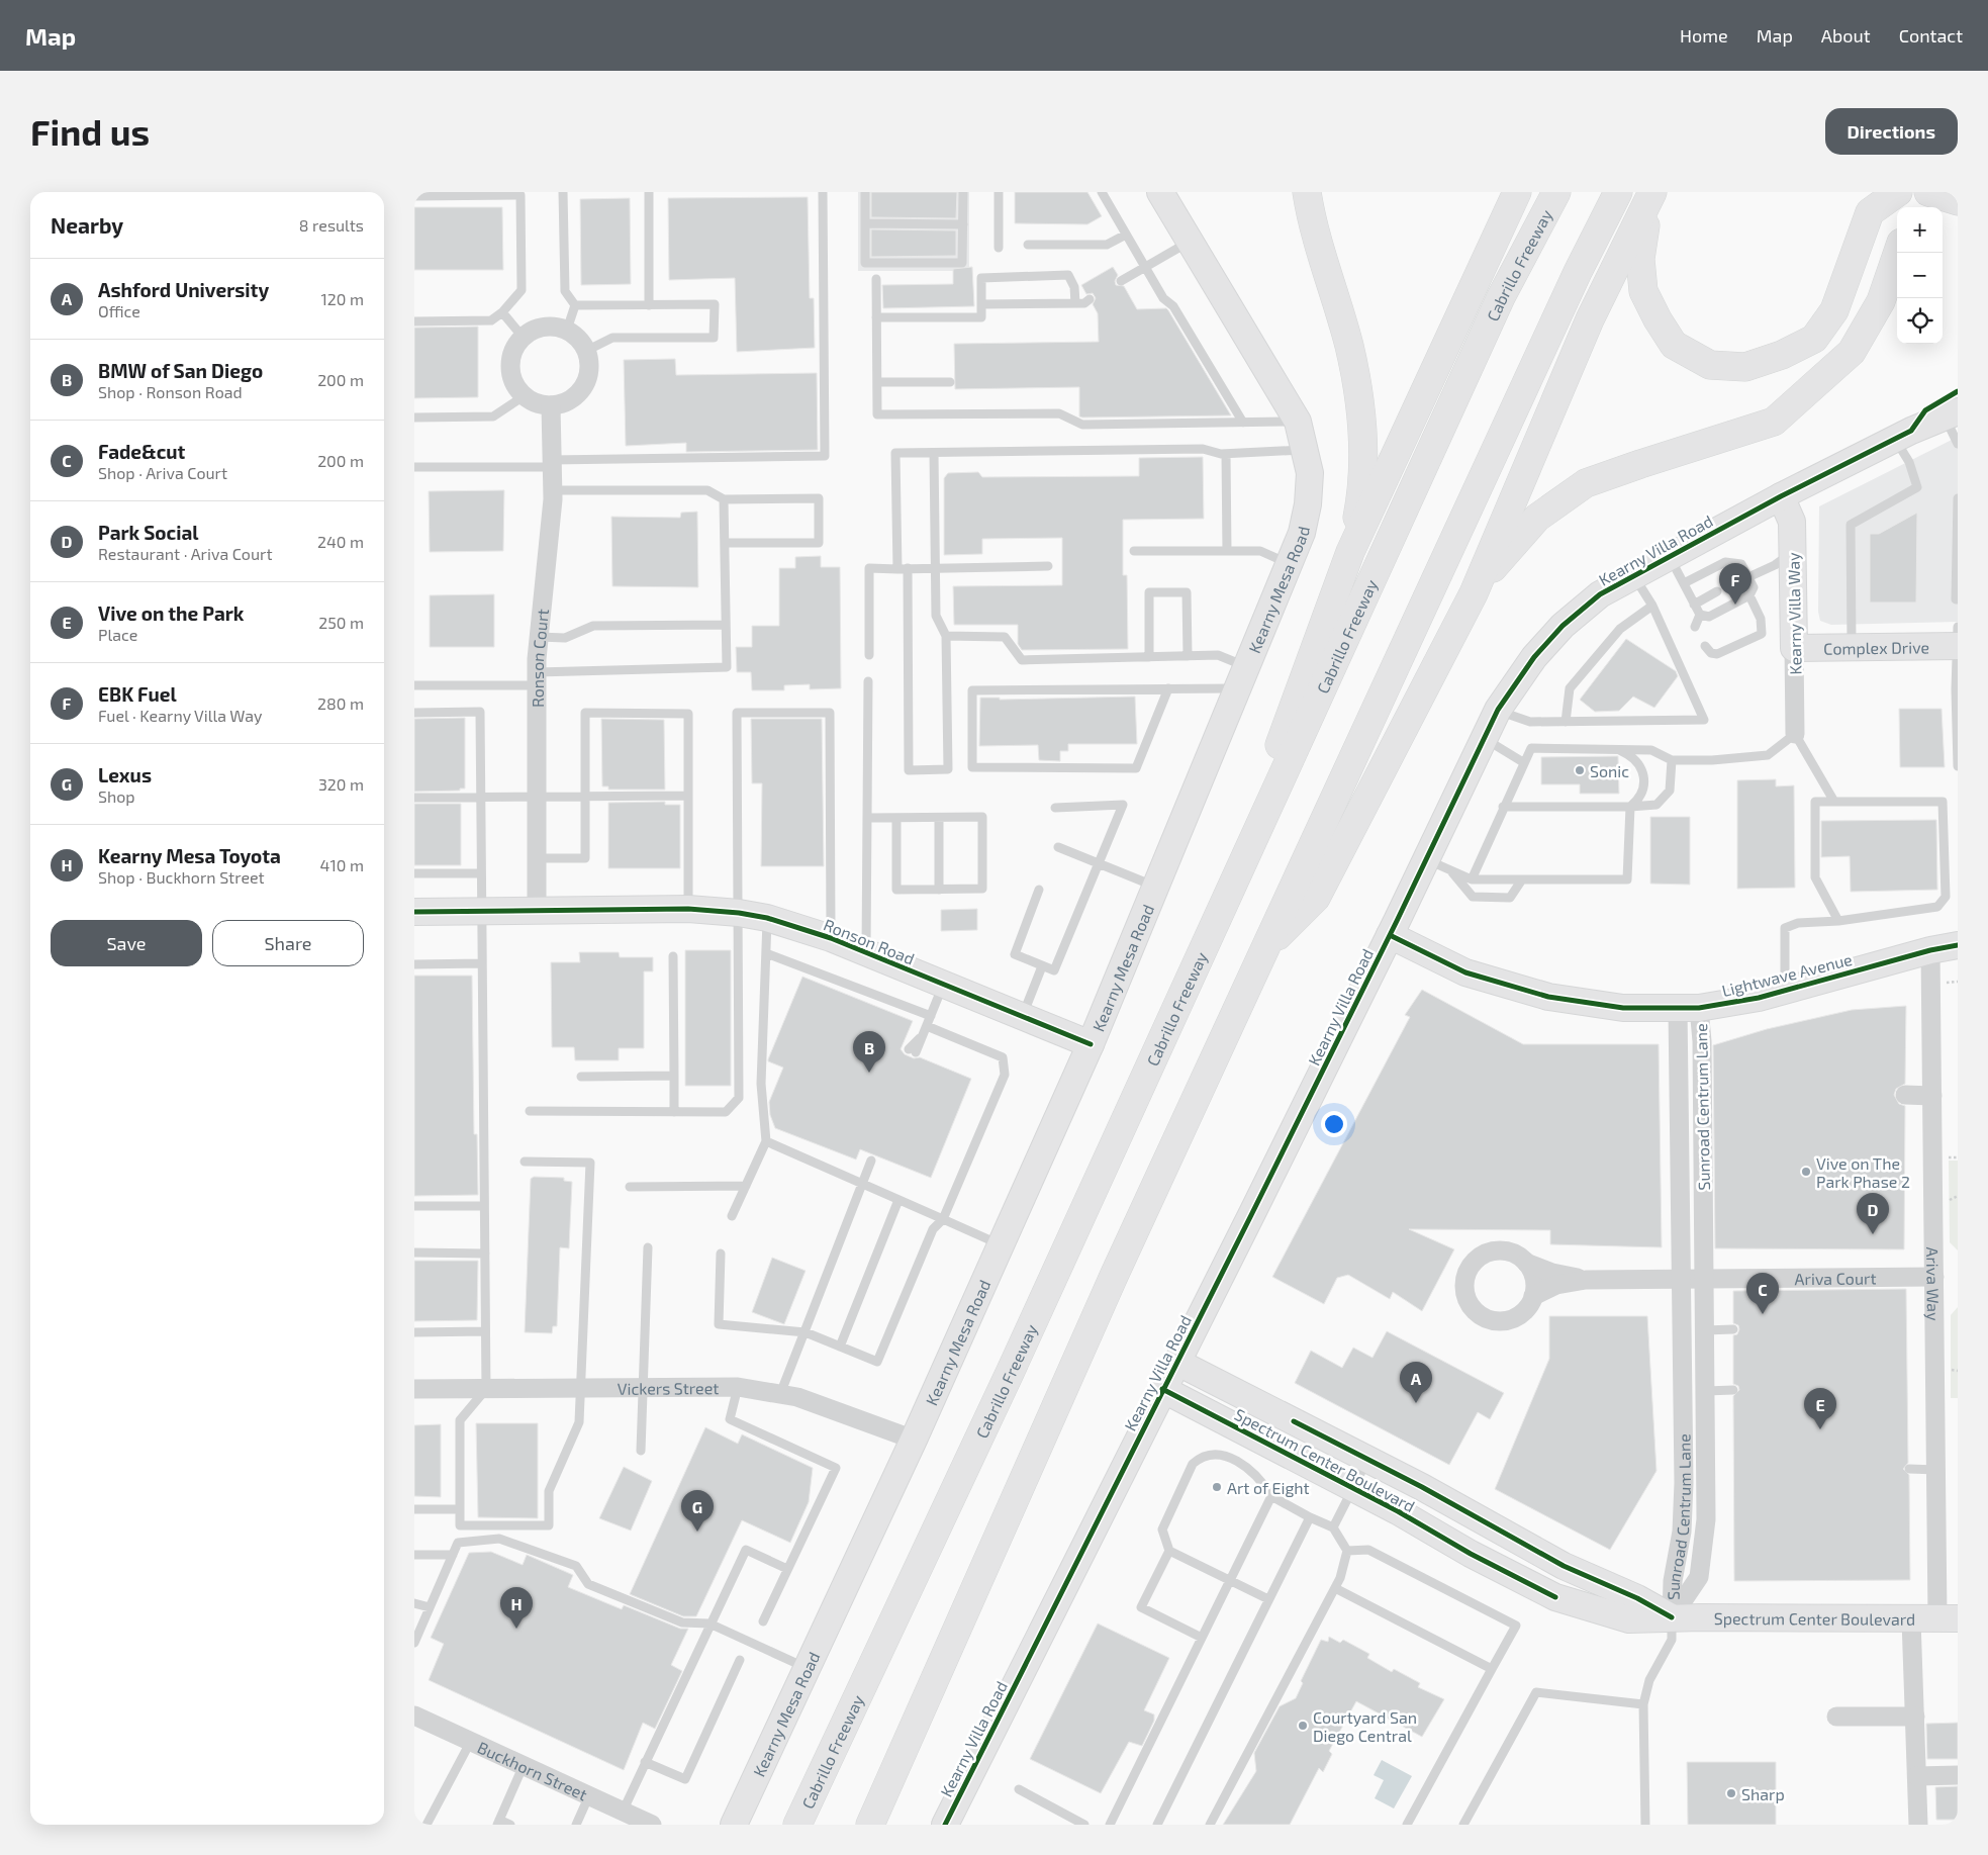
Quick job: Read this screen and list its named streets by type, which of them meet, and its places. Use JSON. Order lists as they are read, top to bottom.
{
  "streets": {
    "main road": ["Cabrillo Freeway"],
    "street": [
      "Kearny Villa Road",
      "Kearny Mesa Road",
      "Kearny Villa Way",
      "Complex Drive",
      "Ronson Court",
      "Ronson Road",
      "Lightwave Avenue",
      "Sunroad Centrum Lane",
      "Ariva Court",
      "Ariva Way",
      "Vickers Street",
      "Spectrum Center Boulevard",
      "Buckhorn Street"
    ]
  },
  "crossings": [
    ["Kearny Villa Road", "Kearny Villa Way"],
    ["Kearny Villa Road", "Lightwave Avenue"],
    ["Kearny Villa Road", "Spectrum Center Boulevard"],
    ["Kearny Mesa Road", "Ronson Road"],
    ["Kearny Mesa Road", "Vickers Street"],
    ["Kearny Villa Way", "Complex Drive"],
    ["Ronson Court", "Ronson Road"],
    ["Lightwave Avenue", "Sunroad Centrum Lane"],
    ["Lightwave Avenue", "Ariva Way"],
    ["Sunroad Centrum Lane", "Ariva Court"],
    ["Sunroad Centrum Lane", "Spectrum Center Boulevard"],
    ["Ariva Court", "Ariva Way"],
    ["Ariva Way", "Spectrum Center Boulevard"]
  ],
  "places": [
    "Sonic",
    "Vive on The Park Phase 2",
    "Art of Eight",
    "Courtyard San Diego Central",
    "Sharp"
  ],
  "page": {
    "header": "Map",
    "nav": [
      "Home",
      "Map",
      "About",
      "Contact"
    ],
    "buttons": [
      "Directions",
      ["Save", "Share"]
    ],
    "title": "Find us",
    "heading": ["Nearby", "8 results"],
    "map_buttons": ["+", "−"],
    "list": [
      {
        "mark": "A",
        "name": "Ashford University",
        "note": "Office",
        "value": "120 m"
      },
      {
        "mark": "B",
        "name": "BMW of San Diego",
        "note": "Shop · Ronson Road",
        "value": "200 m"
      },
      {
        "mark": "C",
        "name": "Fade&cut",
        "note": "Shop · Ariva Court",
        "value": "200 m"
      },
      {
        "mark": "D",
        "name": "Park Social",
        "note": "Restaurant · Ariva Court",
        "value": "240 m"
      },
      {
        "mark": "E",
        "name": "Vive on the Park",
        "note": "Place",
        "value": "250 m"
      },
      {
        "mark": "F",
        "name": "EBK Fuel",
        "note": "Fuel · Kearny Villa Way",
        "value": "280 m"
      },
      {
        "mark": "G",
        "name": "Lexus",
        "note": "Shop",
        "value": "320 m"
      },
      {
        "mark": "H",
        "name": "Kearny Mesa Toyota",
        "note": "Shop · Buckhorn Street",
        "value": "410 m"
      }
    ],
    "pins": [
      "F",
      "B",
      "D",
      "C",
      "A",
      "E",
      "G",
      "H"
    ]
  }
}
